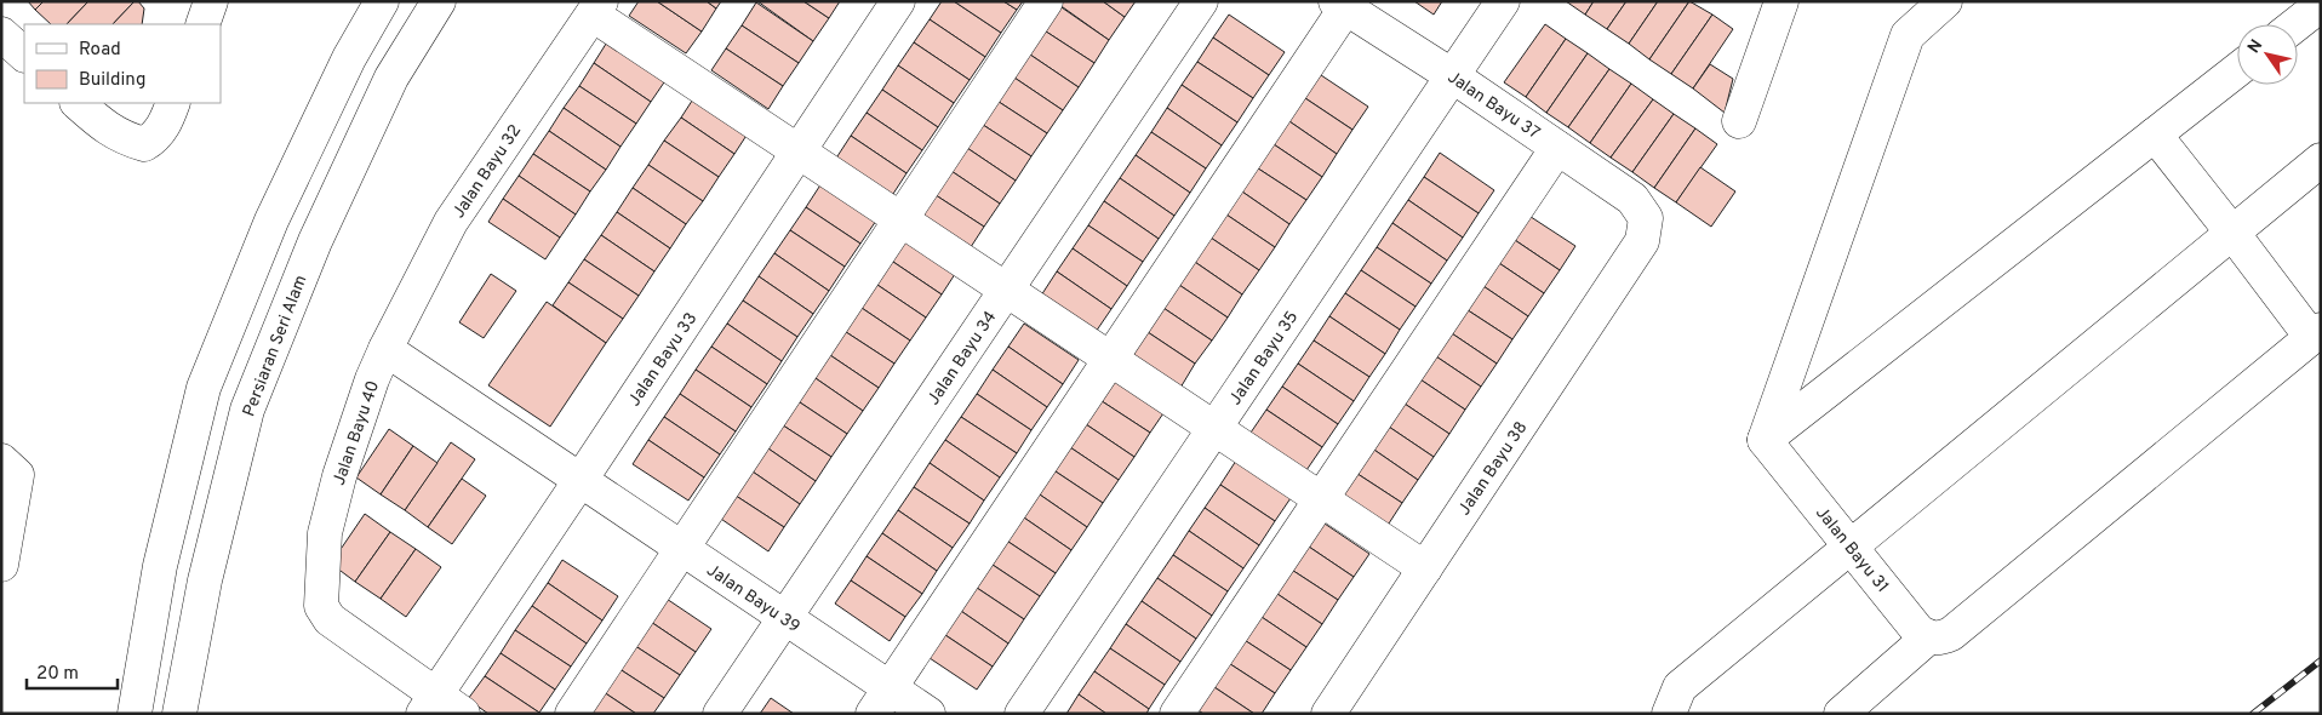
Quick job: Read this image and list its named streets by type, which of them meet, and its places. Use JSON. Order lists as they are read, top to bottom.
{
  "streets": {
    "street": [
      "Jalan Bayu 37",
      "Jalan Bayu 32",
      "Persiaran Seri Alam",
      "Jalan Bayu 34",
      "Jalan Bayu 35",
      "Jalan Bayu 33",
      "Jalan Bayu 40",
      "Jalan Bayu 38",
      "Jalan Bayu 31",
      "Jalan Bayu 39"
    ]
  },
  "crossings": [
    ["Jalan Bayu 37", "Jalan Bayu 35"],
    ["Jalan Bayu 37", "Jalan Bayu 38"],
    ["Jalan Bayu 32", "Jalan Bayu 40"],
    ["Jalan Bayu 34", "Jalan Bayu 39"],
    ["Jalan Bayu 33", "Jalan Bayu 40"],
    ["Jalan Bayu 33", "Jalan Bayu 39"]
  ],
  "legend": ["Road", "Building"],
  "scale_bar": "20 m",
  "north": "top left"
}
